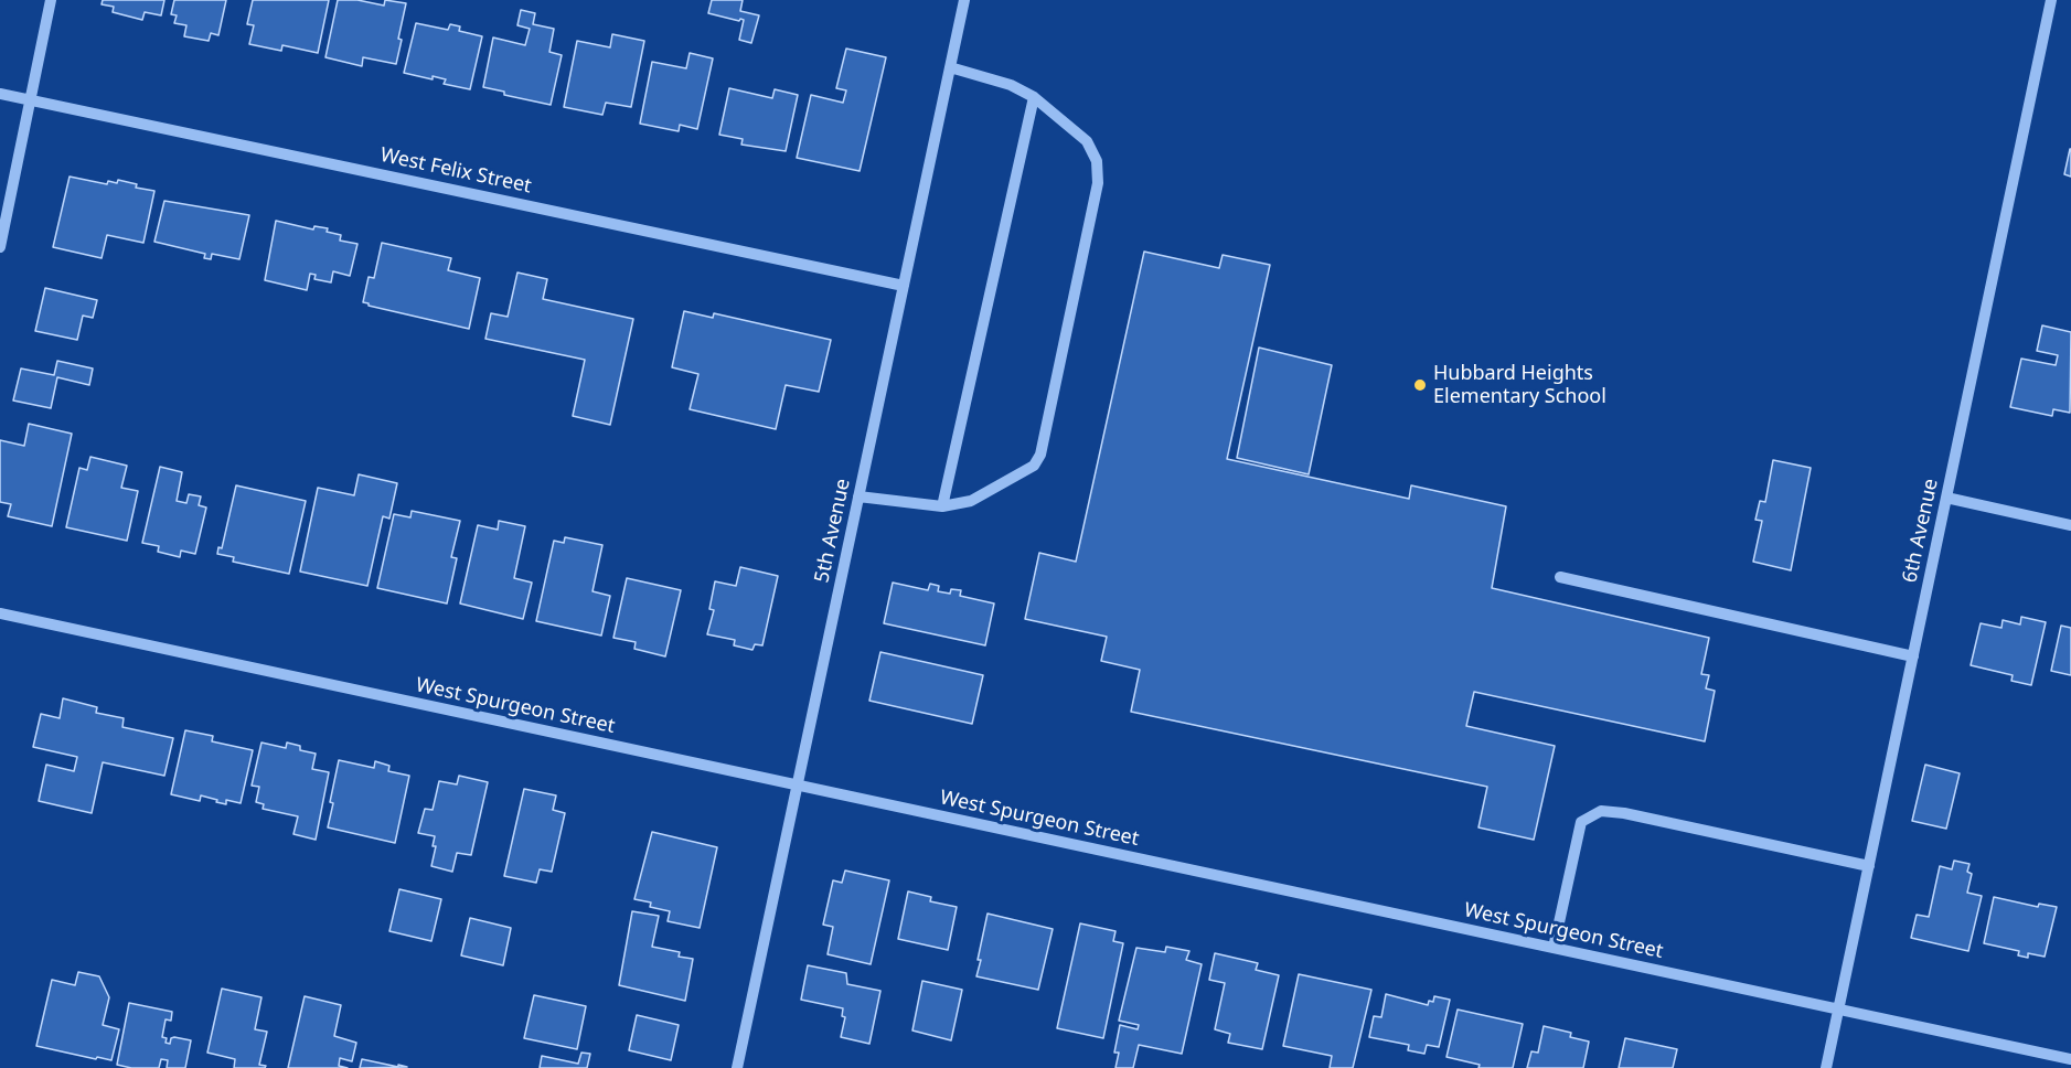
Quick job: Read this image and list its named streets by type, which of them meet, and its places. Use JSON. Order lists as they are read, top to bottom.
{
  "streets": {
    "street": [
      "West Felix Street",
      "5th Avenue",
      "6th Avenue",
      "West Spurgeon Street"
    ]
  },
  "crossings": [
    ["West Felix Street", "5th Avenue"],
    ["5th Avenue", "West Spurgeon Street"],
    ["6th Avenue", "West Spurgeon Street"]
  ],
  "places": ["Hubbard Heights Elementary School"]
}
